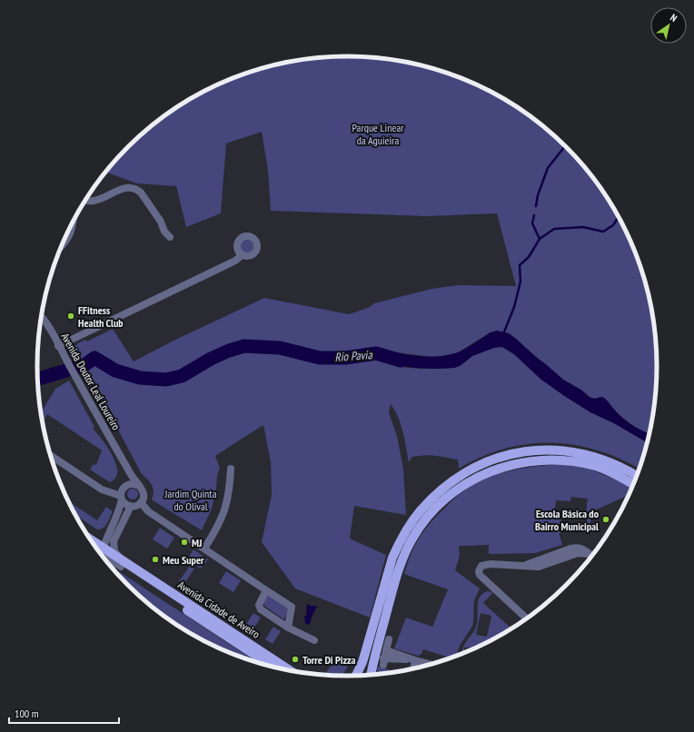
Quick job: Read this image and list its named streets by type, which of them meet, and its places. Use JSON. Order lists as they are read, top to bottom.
{
  "streets": {
    "main road": ["Avenida Cidade de Aveiro"],
    "street": ["Avenida Doutor Leal Loureiro"]
  },
  "water": ["Rio Pavia"],
  "parks": ["Parque Linear da Aguieira", "Jardim Quinta do Olival"],
  "places": [
    "FFitness Health Club",
    "Escola Básica do Bairro Municipal",
    "MJ",
    "Meu Super",
    "Torre Di Pizza"
  ],
  "scale_bar": "100 m",
  "north": "top right"
}
